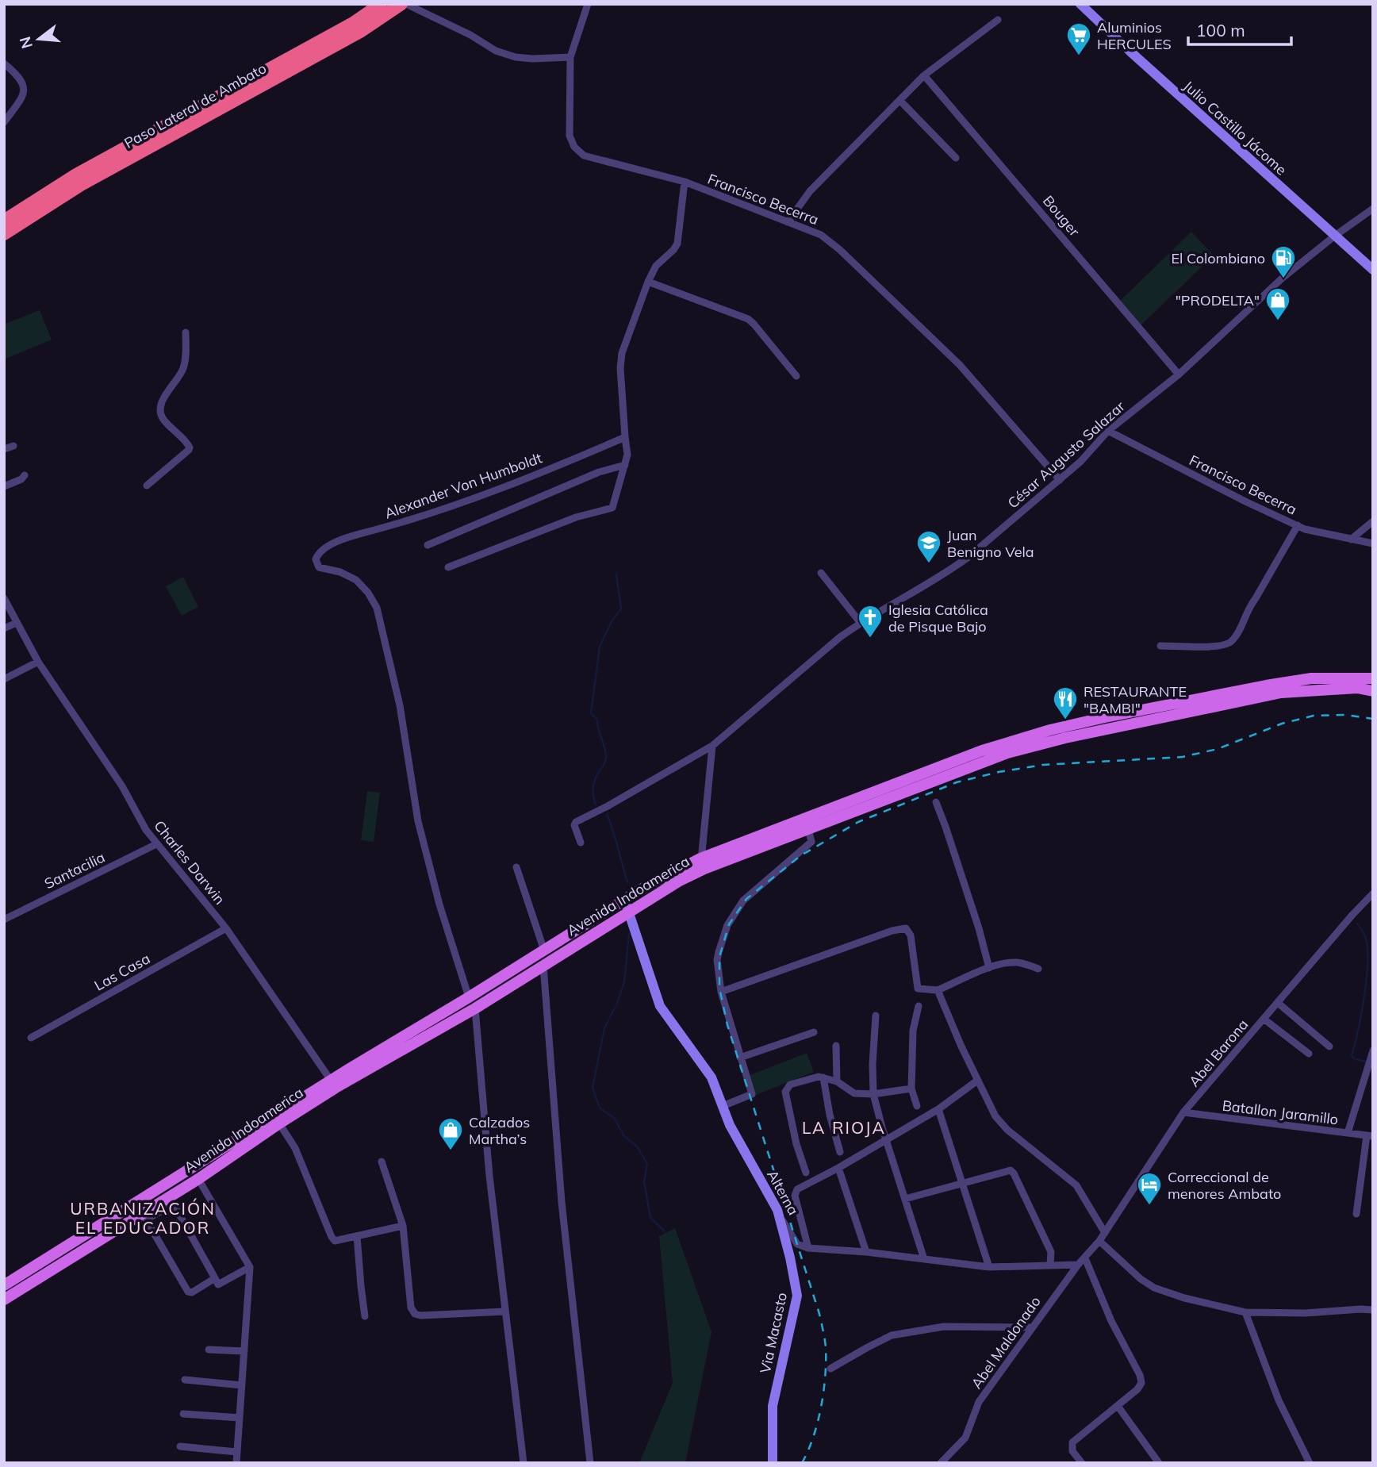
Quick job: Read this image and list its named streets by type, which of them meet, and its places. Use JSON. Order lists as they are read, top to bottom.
{
  "streets": {
    "highway": ["Paso Lateral de Ambato"],
    "main road": ["Avenida Indoamerica"],
    "street": [
      "Julio Castillo Jácome",
      "Francisco Becerra",
      "Bouger",
      "César Augusto Salazar",
      "Alexander Von Humboldt",
      "Charles Darwin",
      "Santacilia",
      "Las Casa",
      "Abel Barona",
      "Batallon Jaramillo",
      "Alterna",
      "Via Macasto",
      "Abel Maldonado"
    ]
  },
  "crossings": [
    ["Julio Castillo Jácome", "César Augusto Salazar"],
    ["Francisco Becerra", "César Augusto Salazar"],
    ["Bouger", "César Augusto Salazar"],
    ["Alexander Von Humboldt", "Avenida Indoamerica"],
    ["Charles Darwin", "Santacilia"],
    ["Charles Darwin", "Avenida Indoamerica"],
    ["Charles Darwin", "Las Casa"],
    ["Avenida Indoamerica", "Alterna"],
    ["Abel Barona", "Batallon Jaramillo"],
    ["Abel Barona", "Abel Maldonado"],
    ["Alterna", "Via Macasto"]
  ],
  "districts": ["LA RIOJA", "URBANIZACIÓN EL EDUCADOR"],
  "places": {
    "supermarket": ["Aluminios HERCULES"],
    "fuel station": ["El Colombiano"],
    "shop": ["\"PRODELTA\"", "Calzados Martha’s"],
    "school or university": ["Juan Benigno Vela"],
    "church": ["Iglesia Católica de Pisque Bajo"],
    "restaurant": ["RESTAURANTE \"BAMBI\""],
    "hotel": ["Correccional de menores Ambato"]
  },
  "scale_bar": "100 m",
  "north": "left"
}
